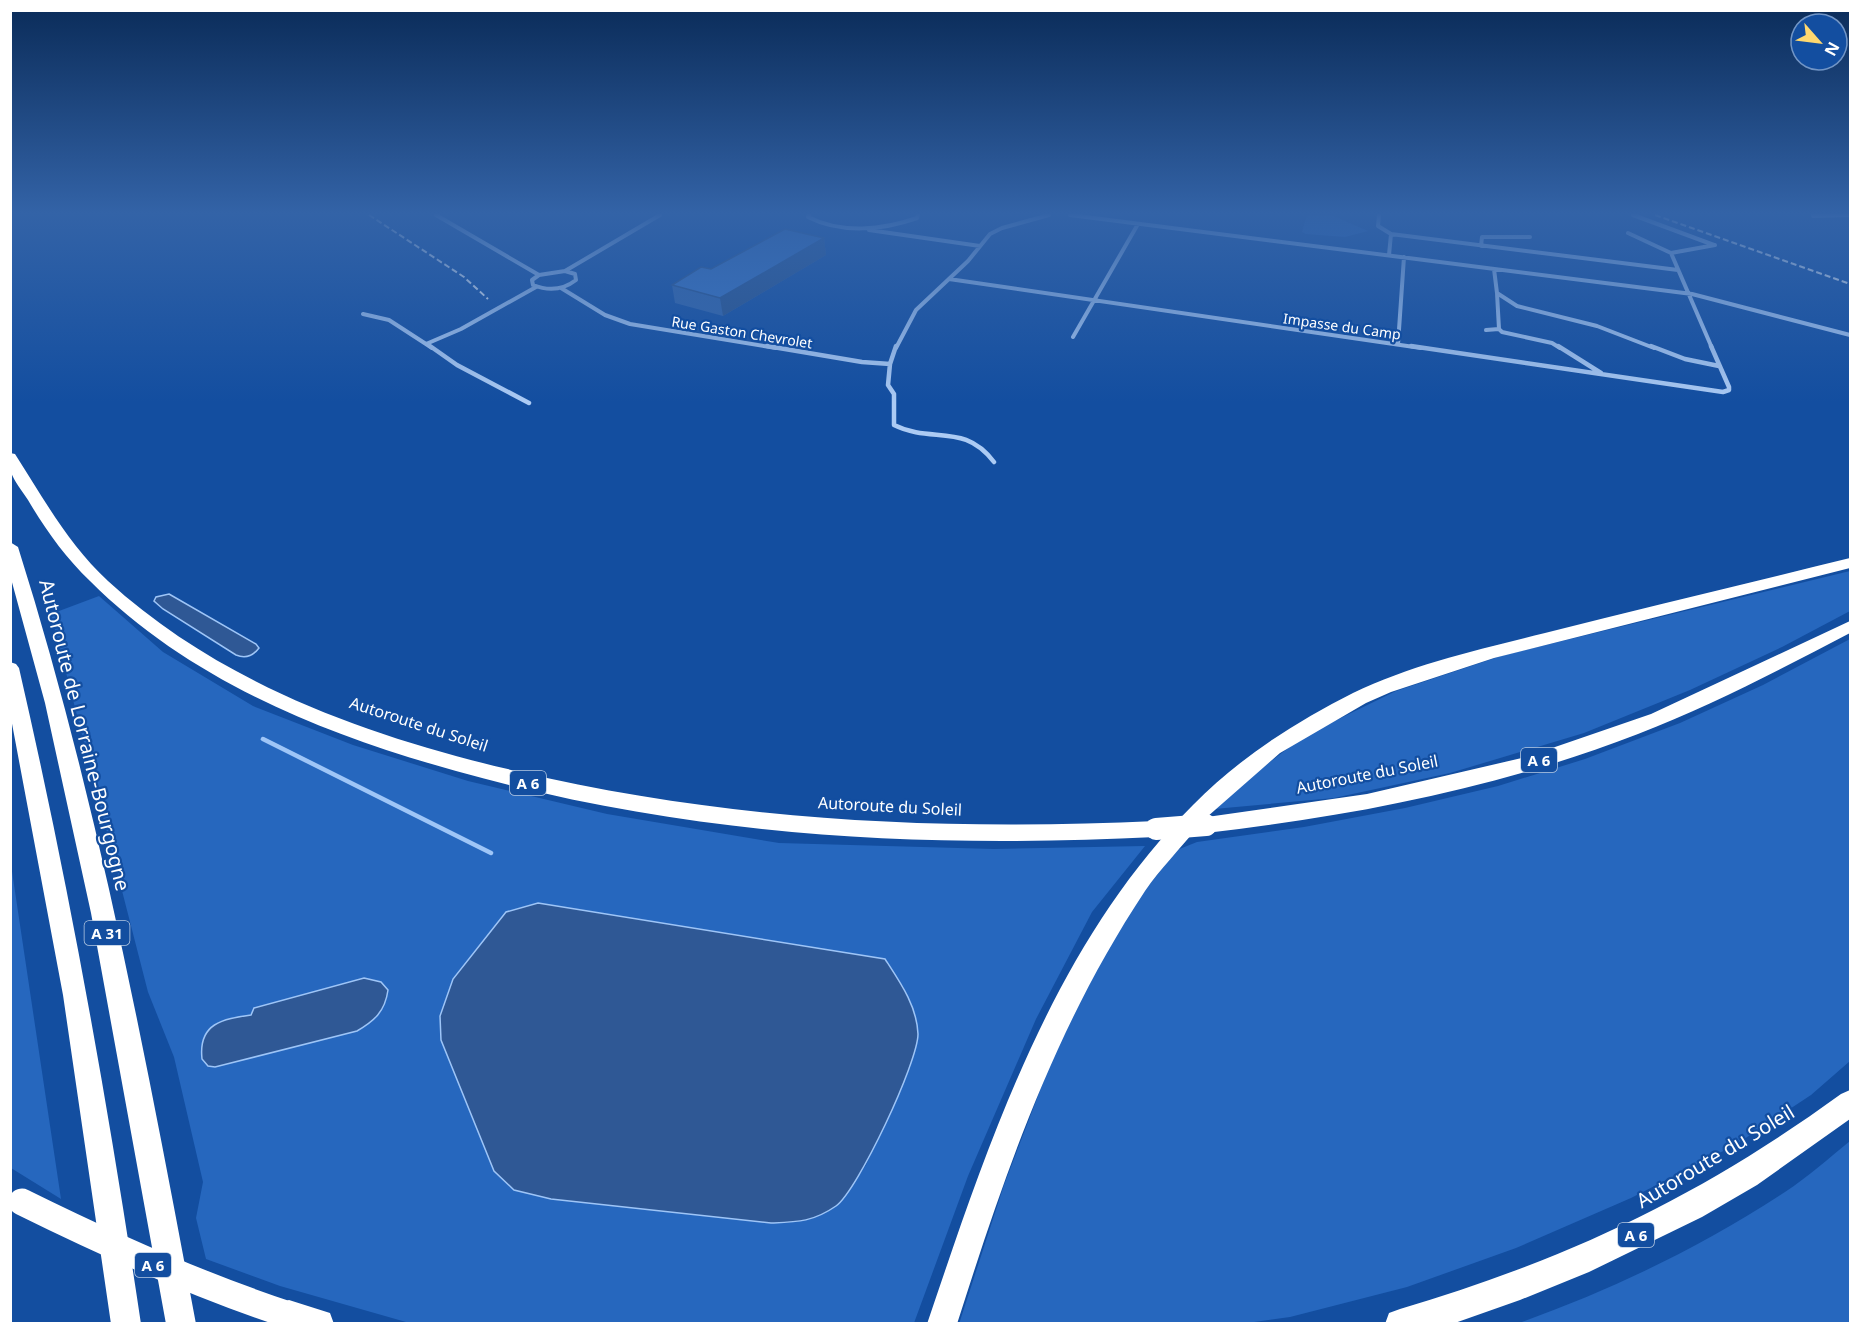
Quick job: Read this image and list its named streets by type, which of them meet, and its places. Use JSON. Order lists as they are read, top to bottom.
{
  "streets": {
    "highway": [
      "Autoroute du Soleil",
      "Autoroute de Lorraine-Bourgogne",
      "A 6",
      "A 31"
    ],
    "street": ["Impasse du Camp", "Rue Gaston Chevrolet"]
  },
  "north": "bottom right"
}
